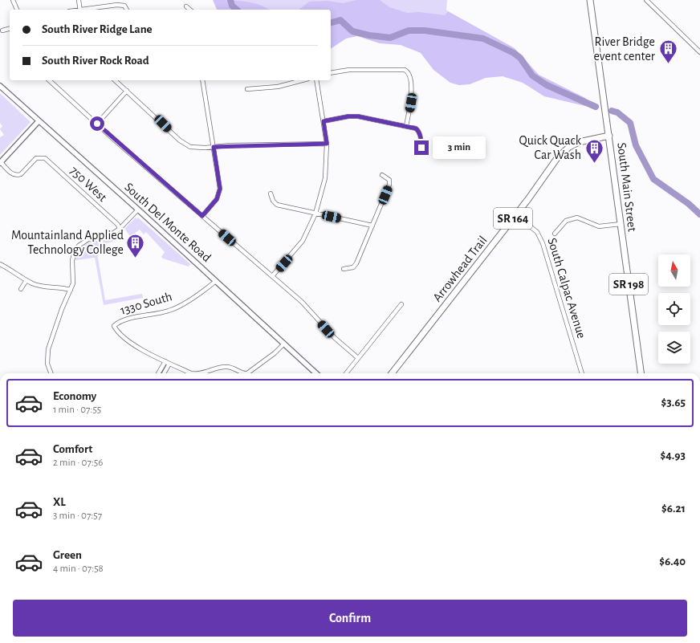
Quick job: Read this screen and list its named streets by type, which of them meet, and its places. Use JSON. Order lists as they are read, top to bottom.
{
  "streets": {
    "main road": [
      "South Main Street",
      "SR 164",
      "Arrowhead Trail",
      "SR 198"
    ],
    "street": [
      "750 West",
      "South Del Monte Road",
      "South Calpac Avenue",
      "1330 South"
    ]
  },
  "crossings": [
    ["South Main Street", "Arrowhead Trail"],
    ["South Del Monte Road", "1330 South"],
    ["Arrowhead Trail", "South Calpac Avenue"]
  ],
  "places": {
    "building": ["River Bridge event center", "Quick Quack Car Wash", "Mountainland Applied Technology College"]
  },
  "north": "top",
  "page": {
    "banner": ["South River Ridge Lane", "South River Rock Road"],
    "bubble": "3 min",
    "list": [
      {
        "name": "Economy",
        "note": "1 min · 07:55",
        "value": "$3.65"
      },
      {
        "name": "Comfort",
        "note": "2 min · 07:56",
        "value": "$4.93"
      },
      {
        "name": "XL",
        "note": "3 min · 07:57",
        "value": "$6.21"
      },
      {
        "name": "Green",
        "note": "4 min · 07:58",
        "value": "$6.40"
      }
    ],
    "buttons": "Confirm"
  }
}
